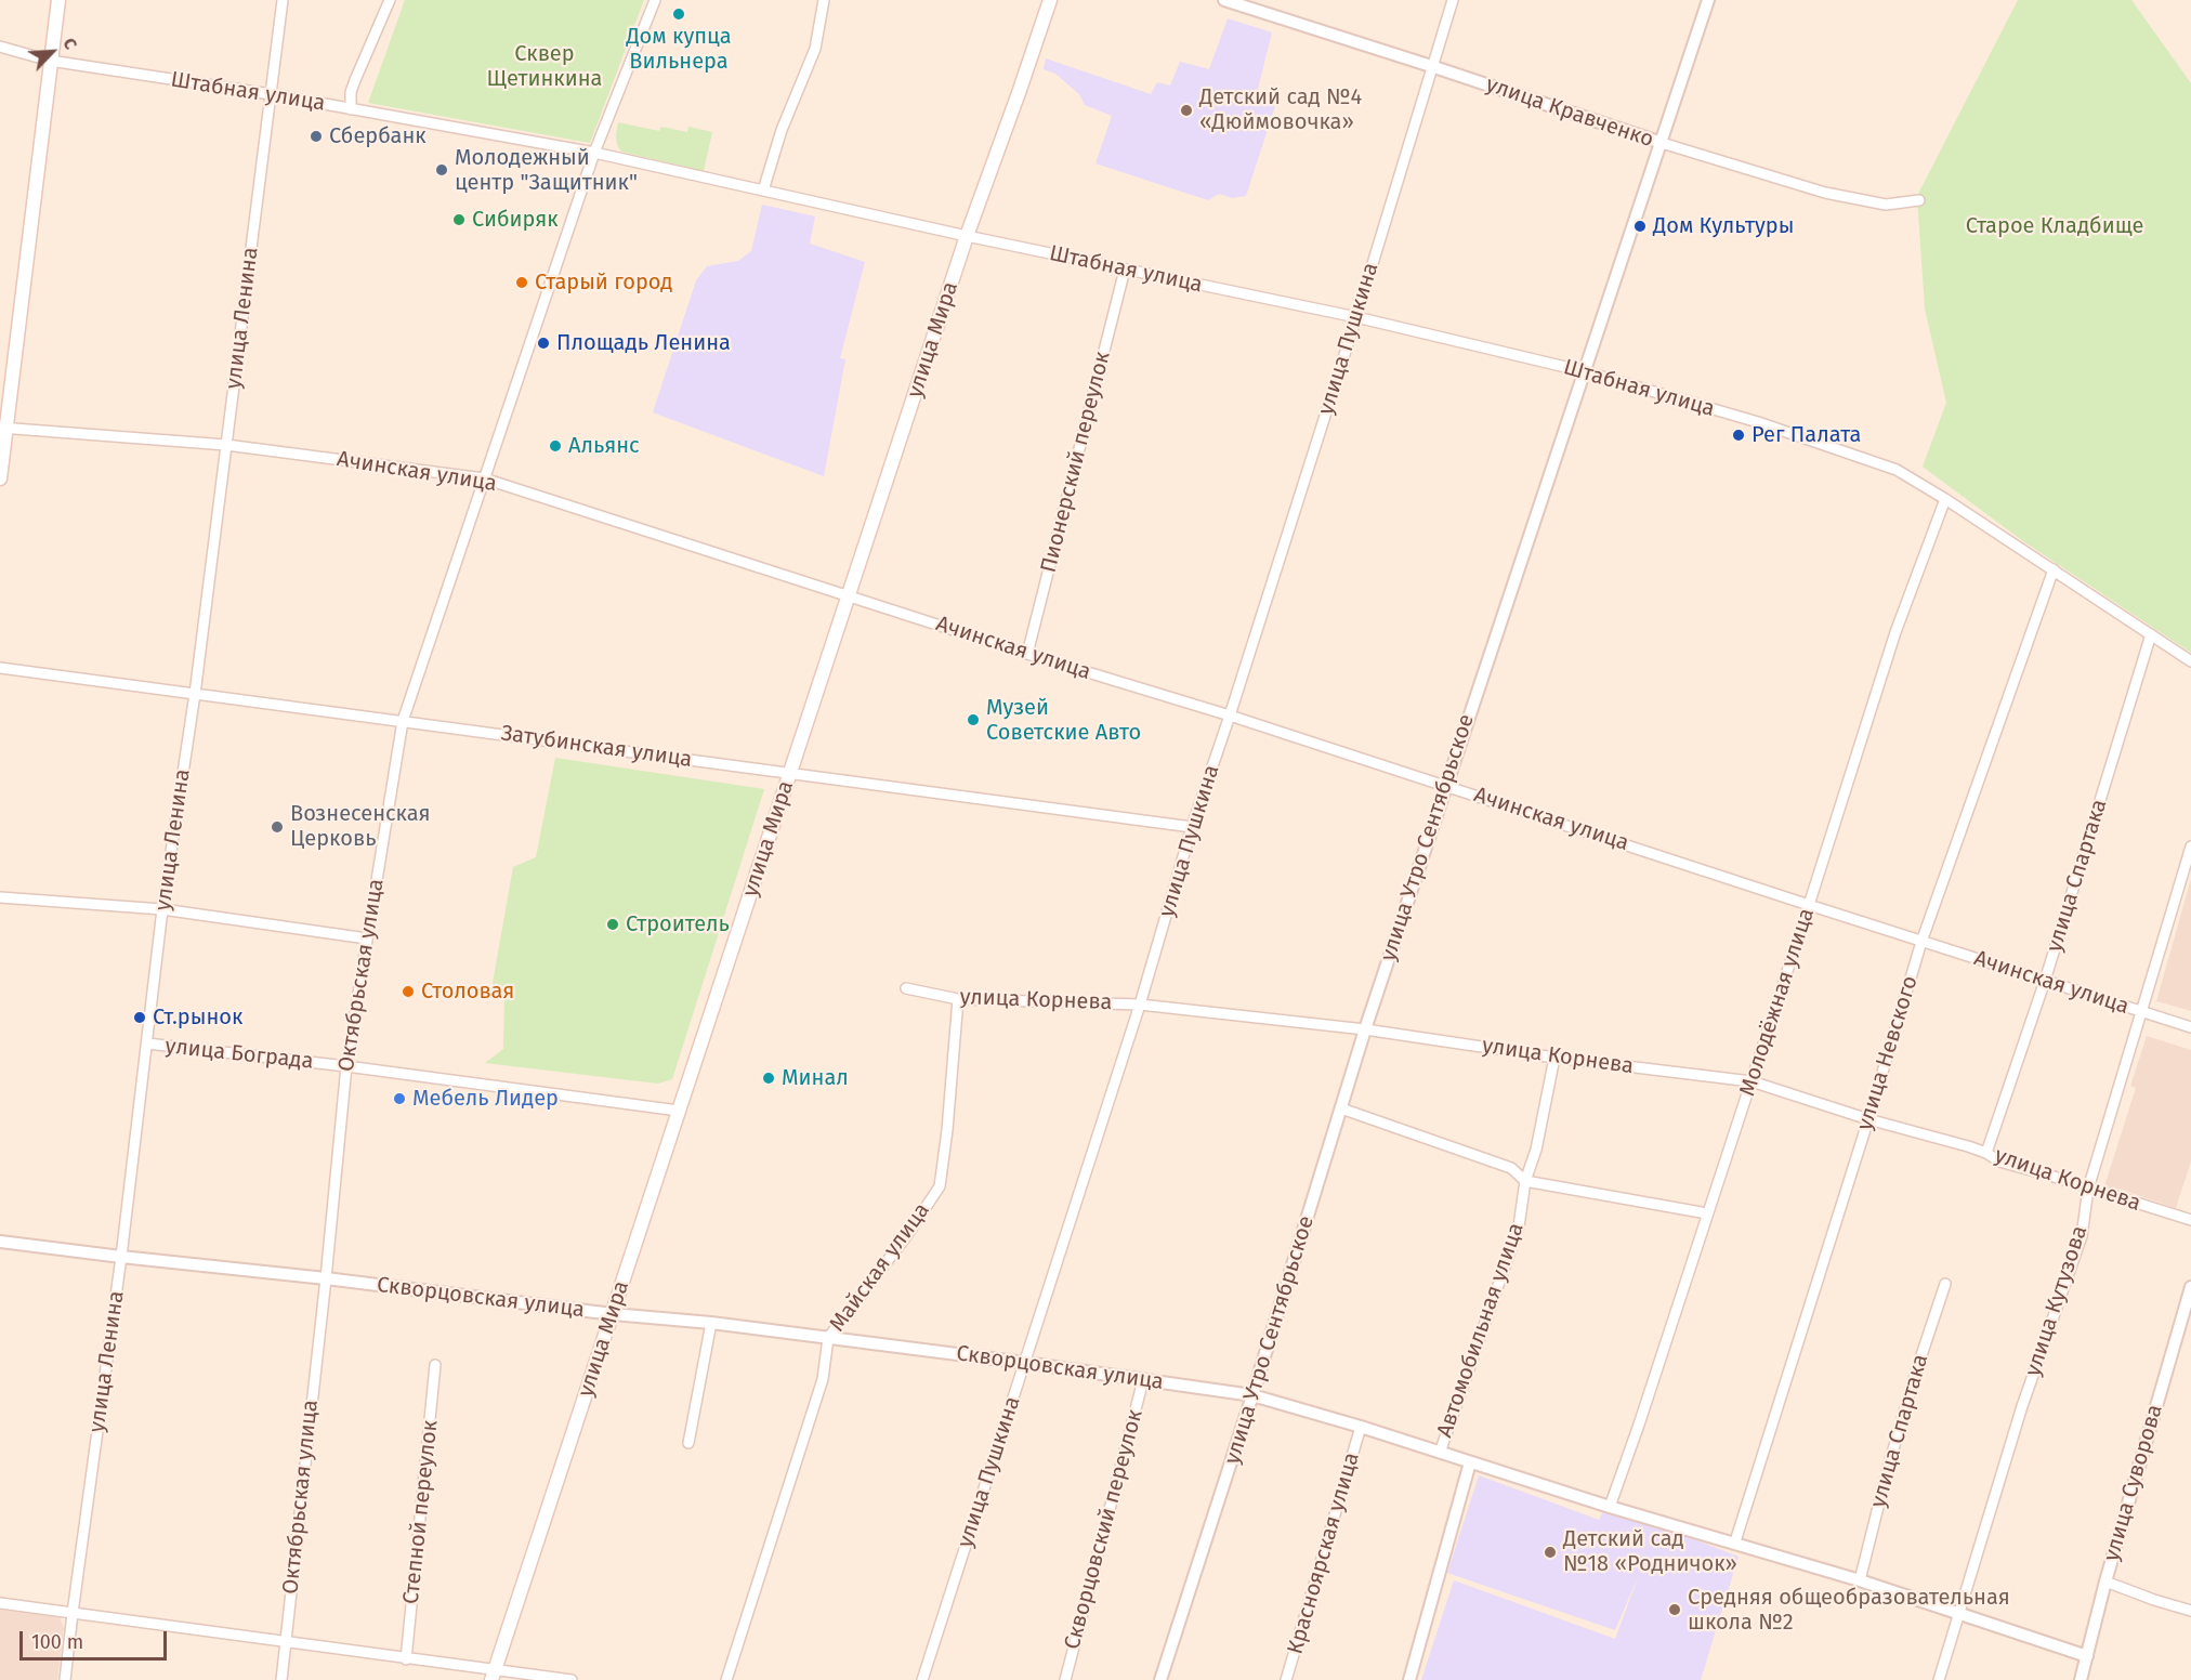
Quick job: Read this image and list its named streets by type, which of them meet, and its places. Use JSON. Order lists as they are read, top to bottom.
{
  "streets": {
    "main road": ["улица Мира"],
    "street": [
      "Штабная улица",
      "улица Кравченко",
      "улица Ленина",
      "улица Пушкина",
      "Пионерский переулок",
      "Ачинская улица",
      "Затубинская улица",
      "улица Утро Сентябрьское",
      "улица Спартака",
      "Октябрьская улица",
      "улица Корнева",
      "Молодёжная улица",
      "улица Невского",
      "улица Бограда",
      "Майская улица",
      "Скворцовская улица",
      "улица Кутузова",
      "Автомобильная улица",
      "улица Суворова",
      "Степной переулок",
      "Скворцовский переулок",
      "Красноярская улица"
    ]
  },
  "crossings": [
    ["Штабная улица", "улица Ленина"],
    ["Штабная улица", "улица Пушкина"],
    ["Штабная улица", "улица Мира"],
    ["Штабная улица", "Пионерский переулок"],
    ["Штабная улица", "улица Утро Сентябрьское"],
    ["Штабная улица", "улица Спартака"],
    ["Штабная улица", "Октябрьская улица"],
    ["Штабная улица", "Молодёжная улица"],
    ["Штабная улица", "улица Невского"],
    ["улица Кравченко", "улица Пушкина"],
    ["улица Кравченко", "улица Утро Сентябрьское"],
    ["улица Ленина", "Ачинская улица"],
    ["улица Ленина", "Затубинская улица"],
    ["улица Ленина", "улица Бограда"],
    ["улица Ленина", "Скворцовская улица"],
    ["улица Пушкина", "Ачинская улица"],
    ["улица Пушкина", "Затубинская улица"],
    ["улица Пушкина", "улица Корнева"],
    ["улица Пушкина", "Скворцовская улица"],
    ["улица Мира", "Ачинская улица"],
    ["улица Мира", "Затубинская улица"],
    ["улица Мира", "улица Бограда"],
    ["улица Мира", "Скворцовская улица"],
    ["Пионерский переулок", "Ачинская улица"],
    ["Ачинская улица", "улица Утро Сентябрьское"],
    ["Ачинская улица", "улица Спартака"],
    ["Ачинская улица", "Октябрьская улица"],
    ["Ачинская улица", "Молодёжная улица"],
    ["Ачинская улица", "улица Невского"],
    ["Ачинская улица", "улица Кутузова"],
    ["Затубинская улица", "Октябрьская улица"],
    ["улица Утро Сентябрьское", "улица Корнева"],
    ["улица Утро Сентябрьское", "Скворцовская улица"],
    ["улица Спартака", "улица Корнева"],
    ["улица Спартака", "Скворцовская улица"],
    ["Октябрьская улица", "улица Бограда"],
    ["Октябрьская улица", "Скворцовская улица"],
    ["улица Корнева", "Молодёжная улица"],
    ["улица Корнева", "улица Невского"],
    ["улица Корнева", "Майская улица"],
    ["улица Корнева", "улица Кутузова"],
    ["улица Корнева", "Автомобильная улица"],
    ["Молодёжная улица", "Скворцовская улица"],
    ["улица Невского", "Скворцовская улица"],
    ["Майская улица", "Скворцовская улица"],
    ["Скворцовская улица", "улица Кутузова"],
    ["Скворцовская улица", "Автомобильная улица"],
    ["Скворцовская улица", "улица Суворова"],
    ["Скворцовская улица", "Скворцовский переулок"],
    ["Скворцовская улица", "Красноярская улица"]
  ],
  "parks": ["Сквер Щетинкина", "Старое Кладбище"],
  "places": [
    "Дом купца Вильнера",
    "Детский сад №4 «Дюймовочка»",
    "Сбербанк",
    "Молодежный центр \"Защитник\"",
    "Сибиряк",
    "Дом Культуры",
    "Старый город",
    "Площадь Ленина",
    "Рег Палата",
    "Альянс",
    "Музей Советские Авто",
    "Вознесенская Церковь",
    "Строитель",
    "Столовая",
    "Ст.рынок",
    "Минал",
    "Мебель Лидер",
    "Детский сад №18 «Родничок»",
    "Средняя общеобразовательная школа №2"
  ],
  "scale_bar": "100 m",
  "north": "top right"
}
